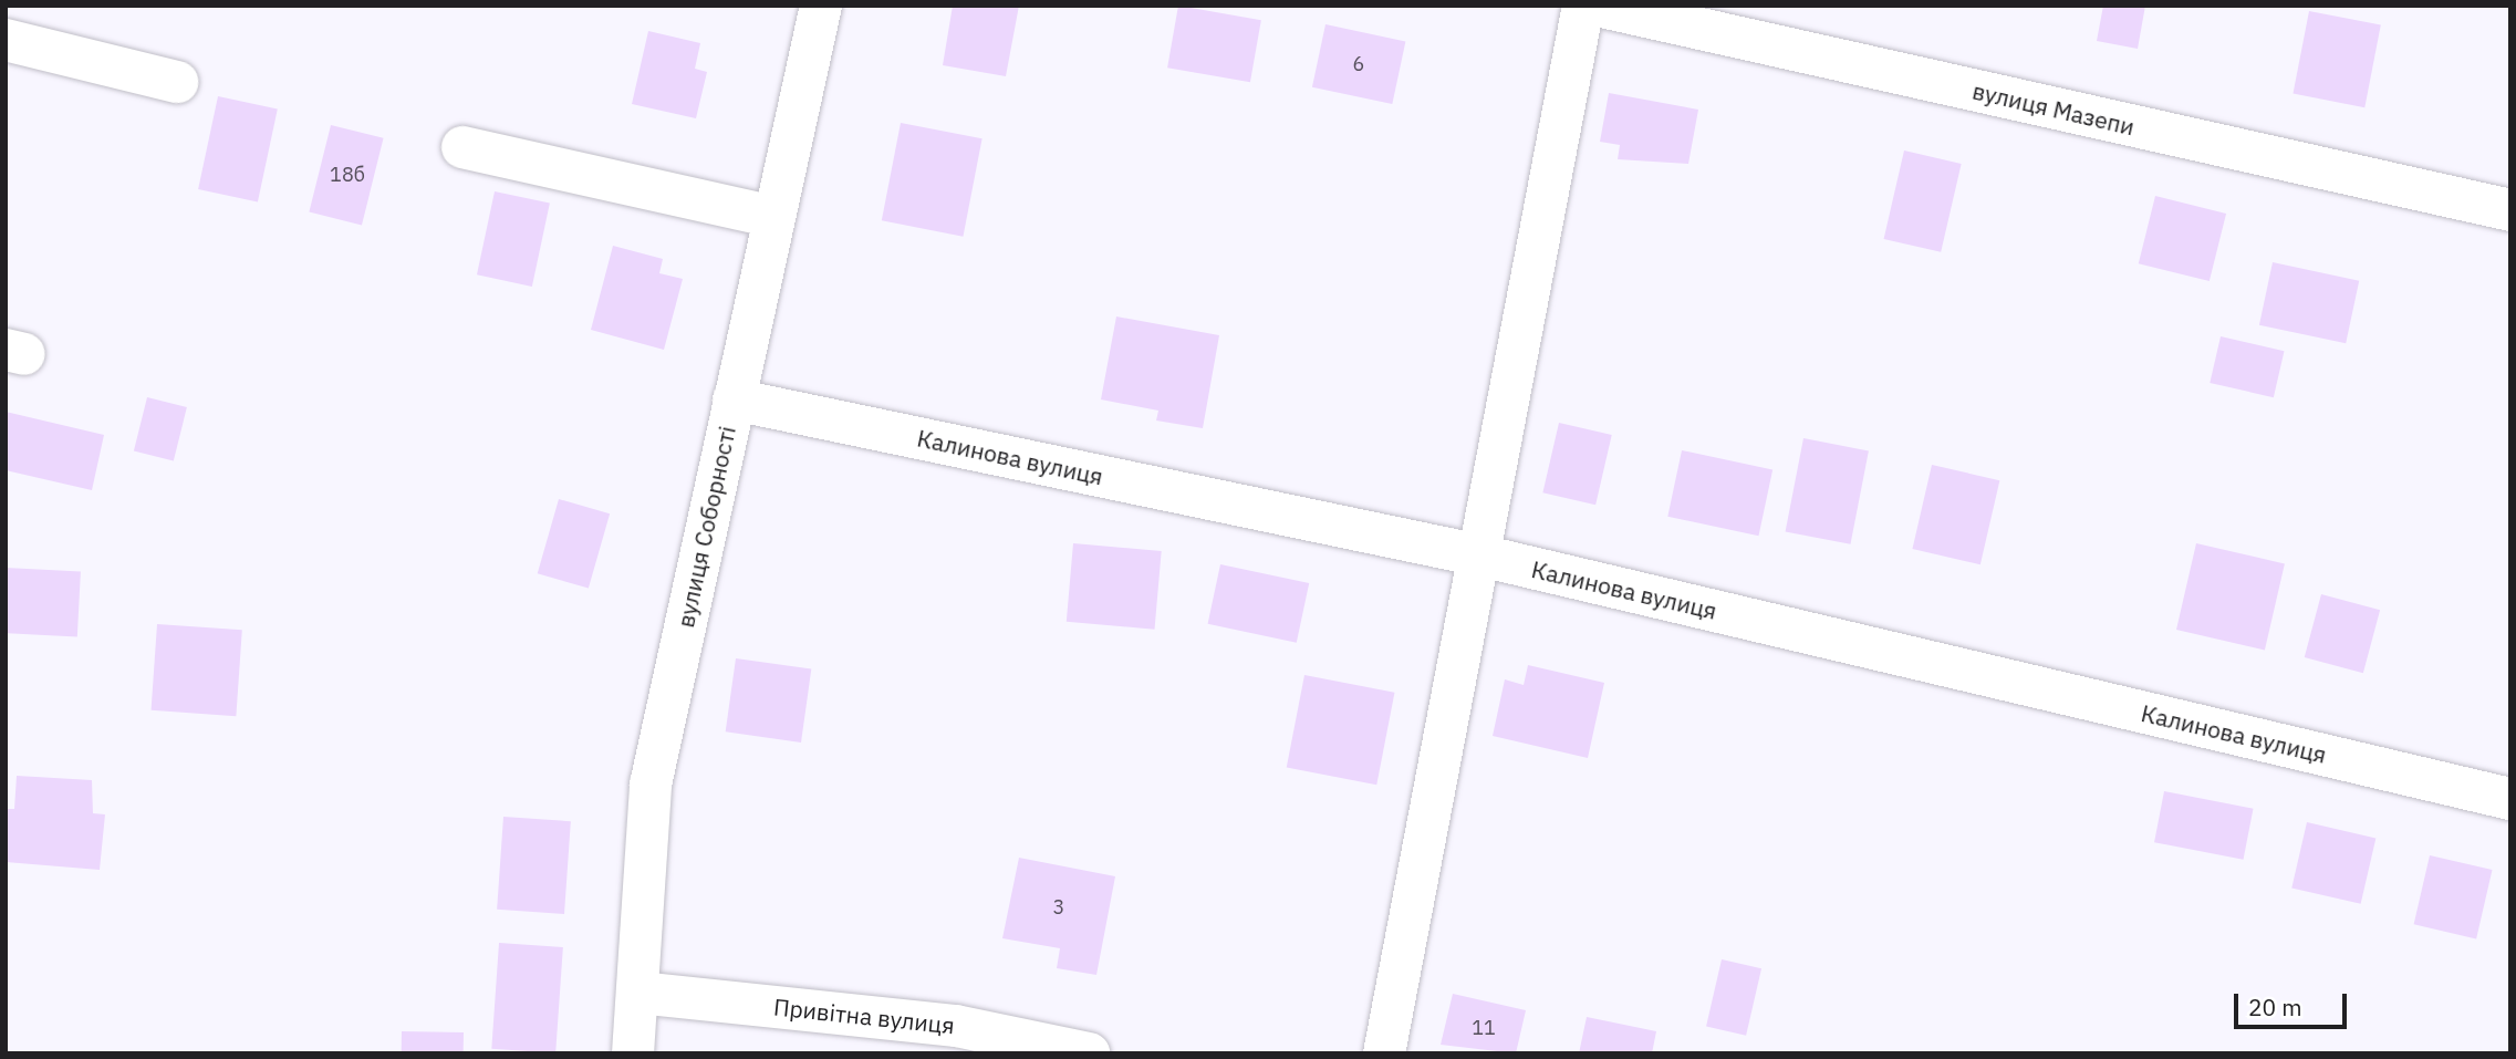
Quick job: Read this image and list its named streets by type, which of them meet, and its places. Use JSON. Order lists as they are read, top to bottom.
{
  "streets": {
    "street": [
      "вулиця Мазепи",
      "Калинова вулиця",
      "вулиця Соборності",
      "Привітна вулиця"
    ]
  },
  "crossings": [
    ["Калинова вулиця", "вулиця Соборності"],
    ["вулиця Соборності", "Привітна вулиця"]
  ],
  "house_numbers": [
    "6",
    "18б",
    "3",
    "11"
  ],
  "scale_bar": "20 m"
}
